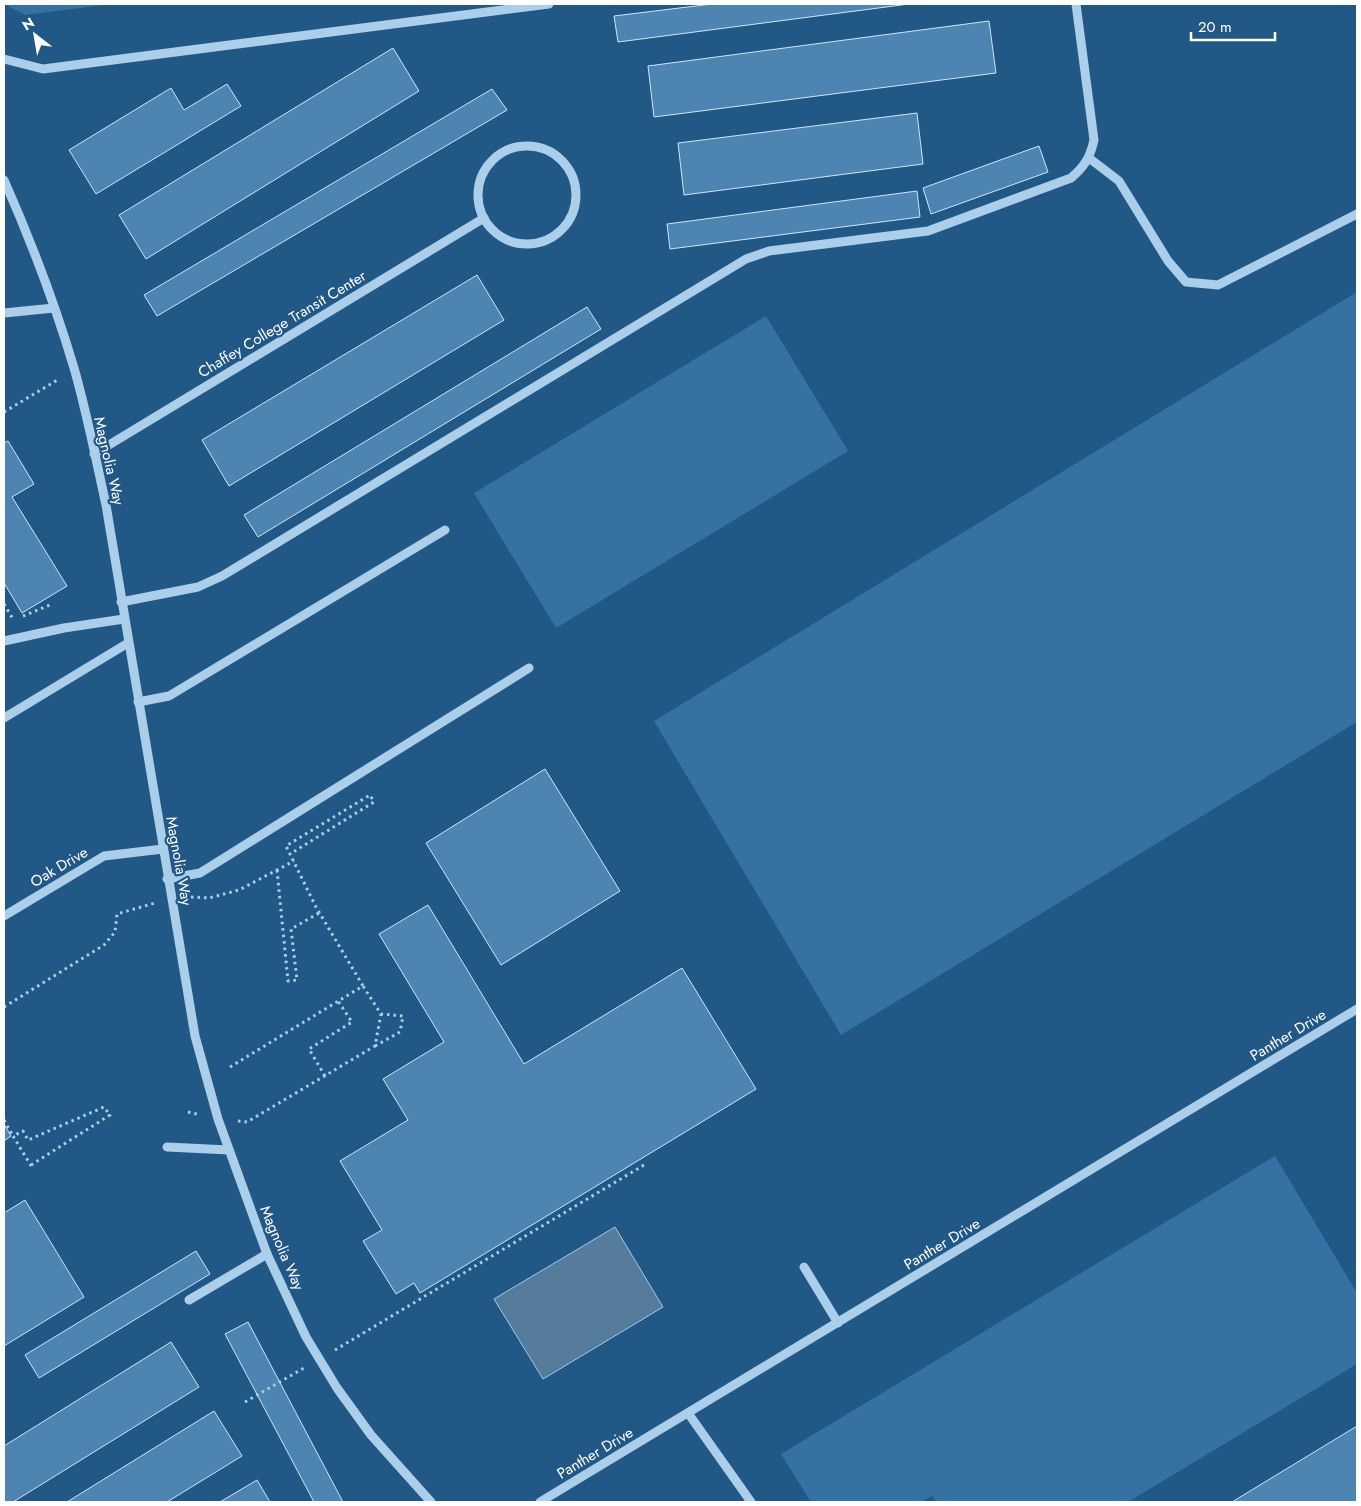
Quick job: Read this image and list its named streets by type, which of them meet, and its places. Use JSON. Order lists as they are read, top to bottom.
{
  "streets": {
    "street": [
      "Chaffey College Transit Center",
      "Magnolia Way",
      "Oak Drive",
      "Panther Drive"
    ]
  },
  "crossings": [
    ["Chaffey College Transit Center", "Magnolia Way"],
    ["Magnolia Way", "Oak Drive"]
  ],
  "scale_bar": "20 m",
  "north": "top left"
}
